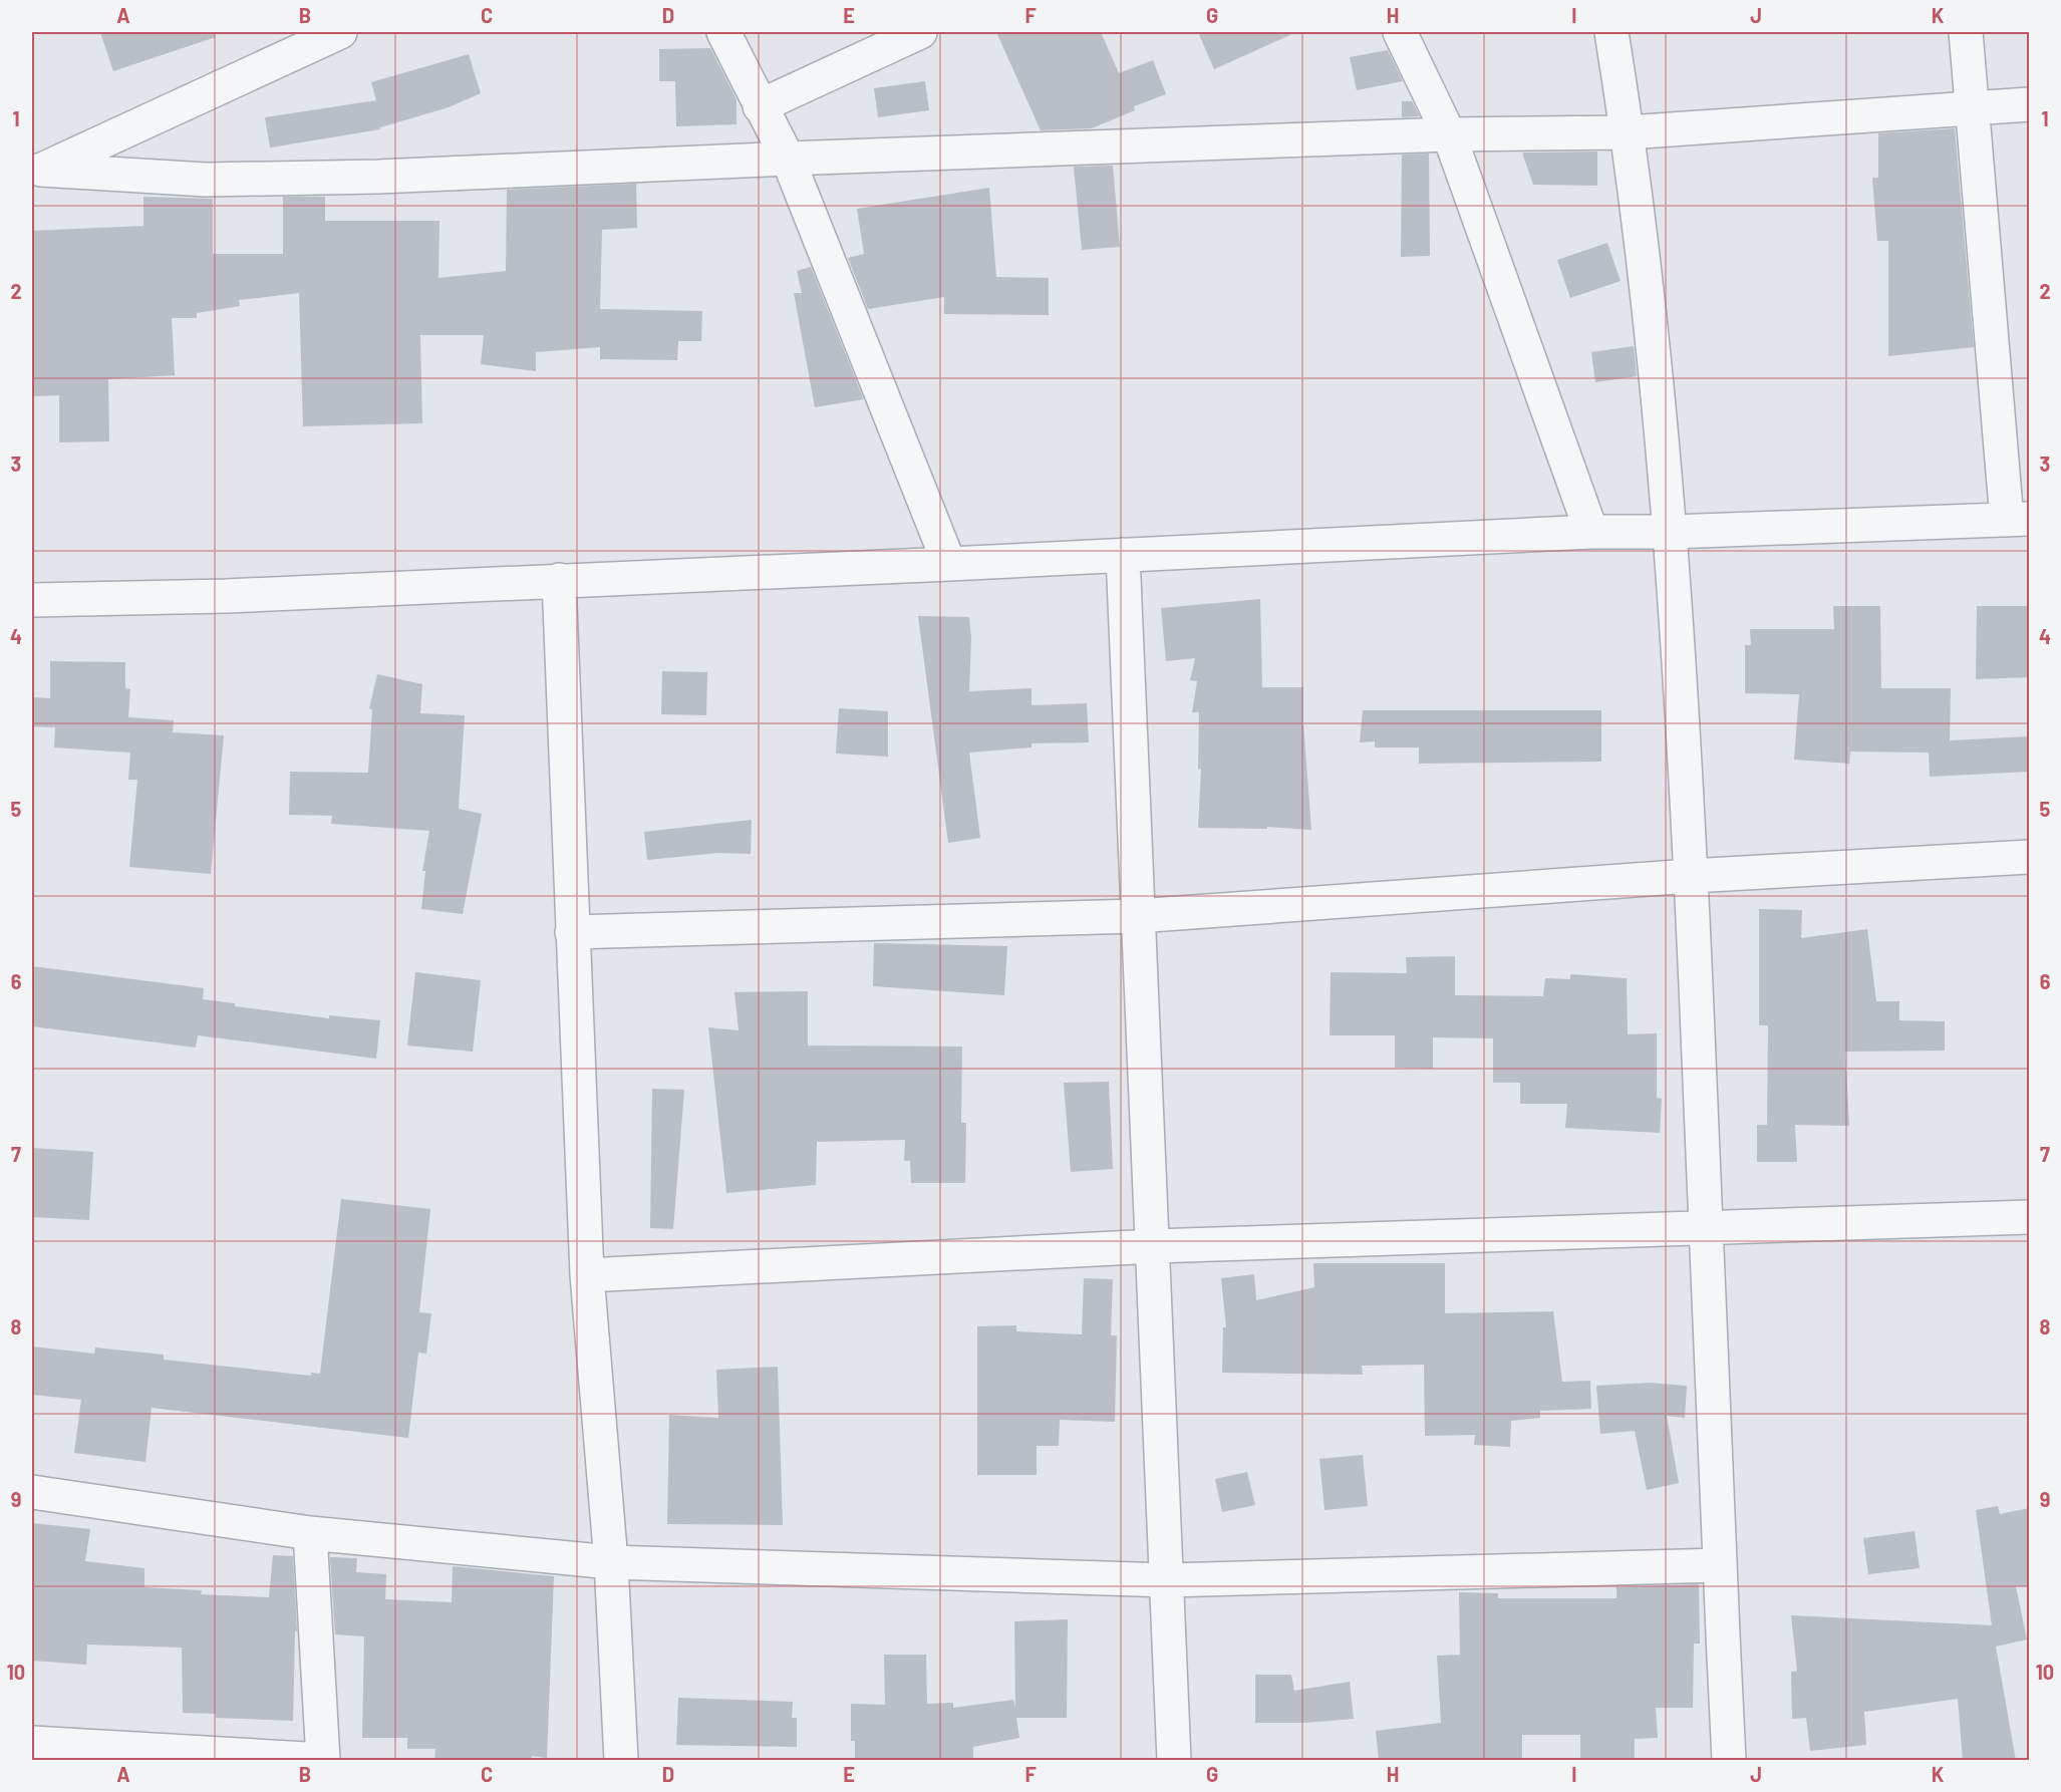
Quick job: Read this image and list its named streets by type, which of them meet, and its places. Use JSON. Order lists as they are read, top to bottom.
{
  "grid": {
    "columns": [
      "A",
      "B",
      "C",
      "D",
      "E",
      "F",
      "G",
      "H",
      "I",
      "J",
      "K"
    ],
    "rows": [
      "1",
      "2",
      "3",
      "4",
      "5",
      "6",
      "7",
      "8",
      "9",
      "10"
    ]
  }
}
